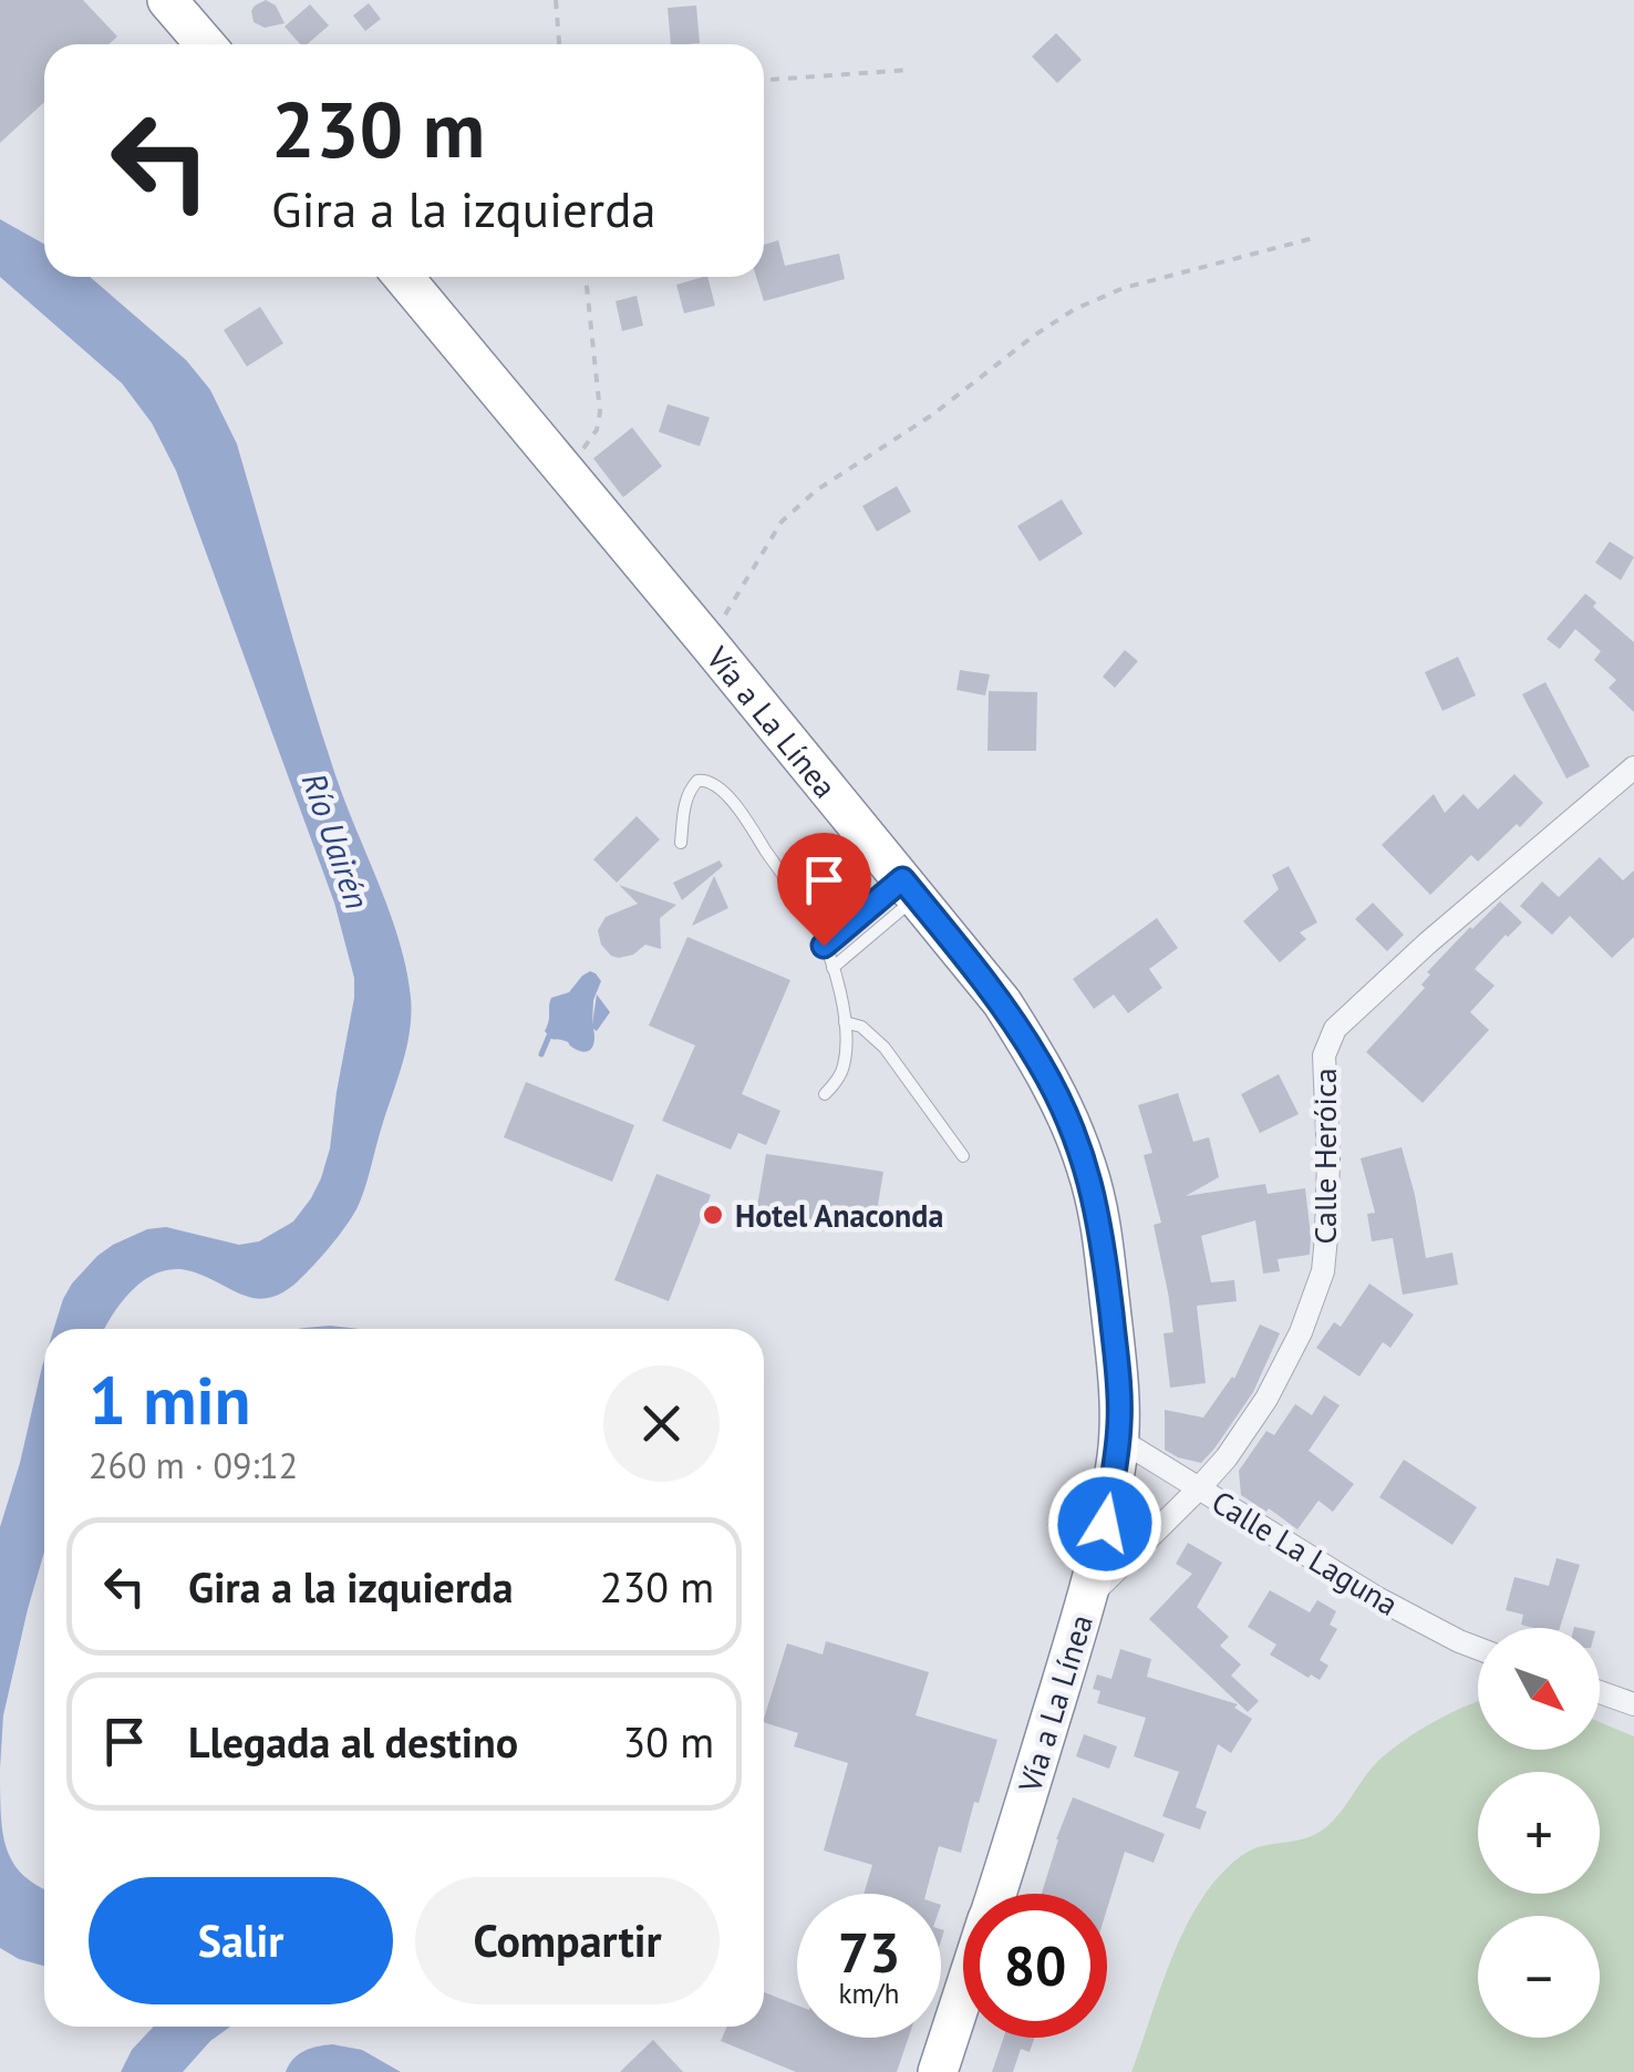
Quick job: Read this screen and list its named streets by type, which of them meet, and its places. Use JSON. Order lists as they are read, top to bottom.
{
  "streets": {
    "highway": ["Vía a La Línea"],
    "street": ["Calle Heróica", "Calle La Laguna"]
  },
  "crossings": [
    ["Vía a La Línea", "Calle Heróica"],
    ["Vía a La Línea", "Calle La Laguna"],
    ["Calle Heróica", "Calle La Laguna"]
  ],
  "water": ["Río Uairén"],
  "places": ["Hotel Anaconda"],
  "north": "bottom right",
  "page": {
    "turn": ["230 m", "Gira a la izquierda"],
    "heading": ["1 min", "260 m · 09:12"],
    "list": [
      {
        "name": "Gira a la izquierda",
        "value": "230 m"
      },
      {
        "name": "Llegada al destino",
        "value": "30 m"
      }
    ],
    "map_buttons": ["+", "−"],
    "buttons": ["Salir", "Compartir"],
    "speed": "73 km/h",
    "limit": "80"
  }
}
